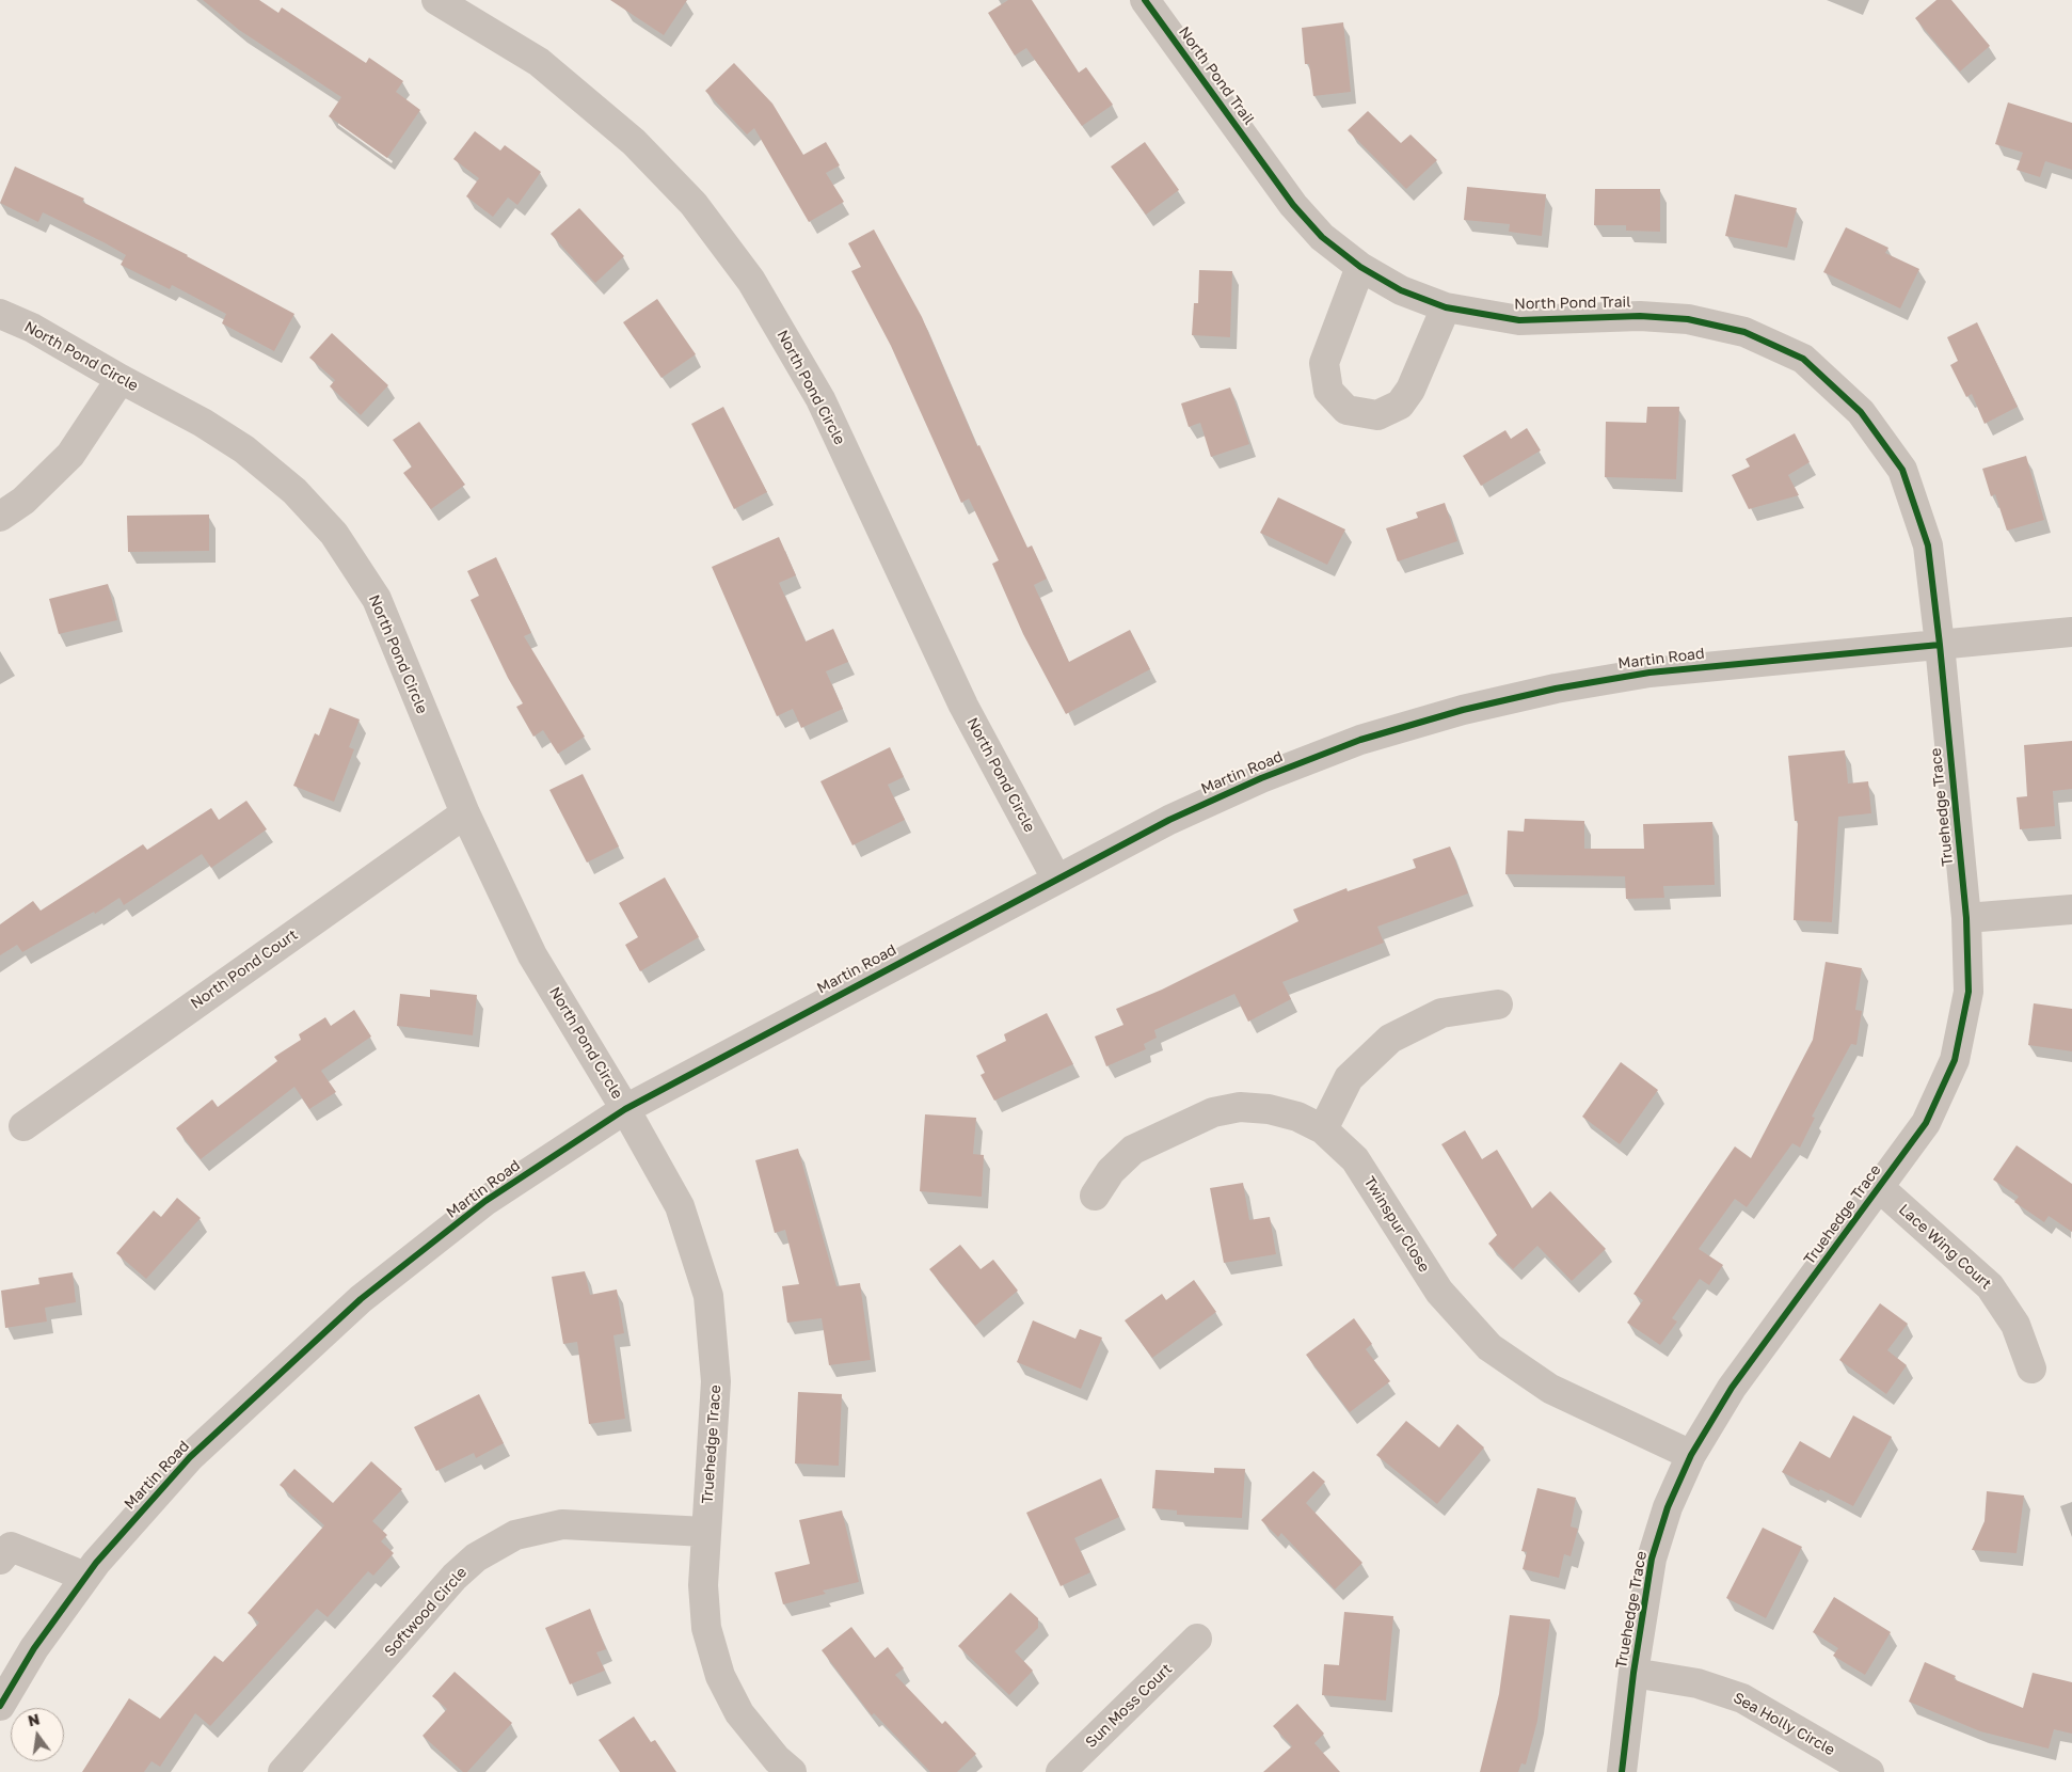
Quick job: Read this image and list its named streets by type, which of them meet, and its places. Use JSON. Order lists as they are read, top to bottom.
{
  "streets": {
    "street": [
      "North Pond Trail",
      "North Pond Circle",
      "Martin Road",
      "Truehedge Trace",
      "North Pond Court",
      "Twinspur Close",
      "Lace Wing Court",
      "Softwood Circle",
      "Sun Moss Court",
      "Sea Holly Circle"
    ]
  },
  "crossings": [
    ["North Pond Trail", "Martin Road"],
    ["North Pond Trail", "Truehedge Trace"],
    ["North Pond Circle", "Martin Road"],
    ["North Pond Circle", "Truehedge Trace"],
    ["North Pond Circle", "North Pond Court"],
    ["Martin Road", "Truehedge Trace"],
    ["Truehedge Trace", "Twinspur Close"],
    ["Truehedge Trace", "Lace Wing Court"],
    ["Truehedge Trace", "Softwood Circle"],
    ["Truehedge Trace", "Sea Holly Circle"]
  ],
  "north": "top"
}
